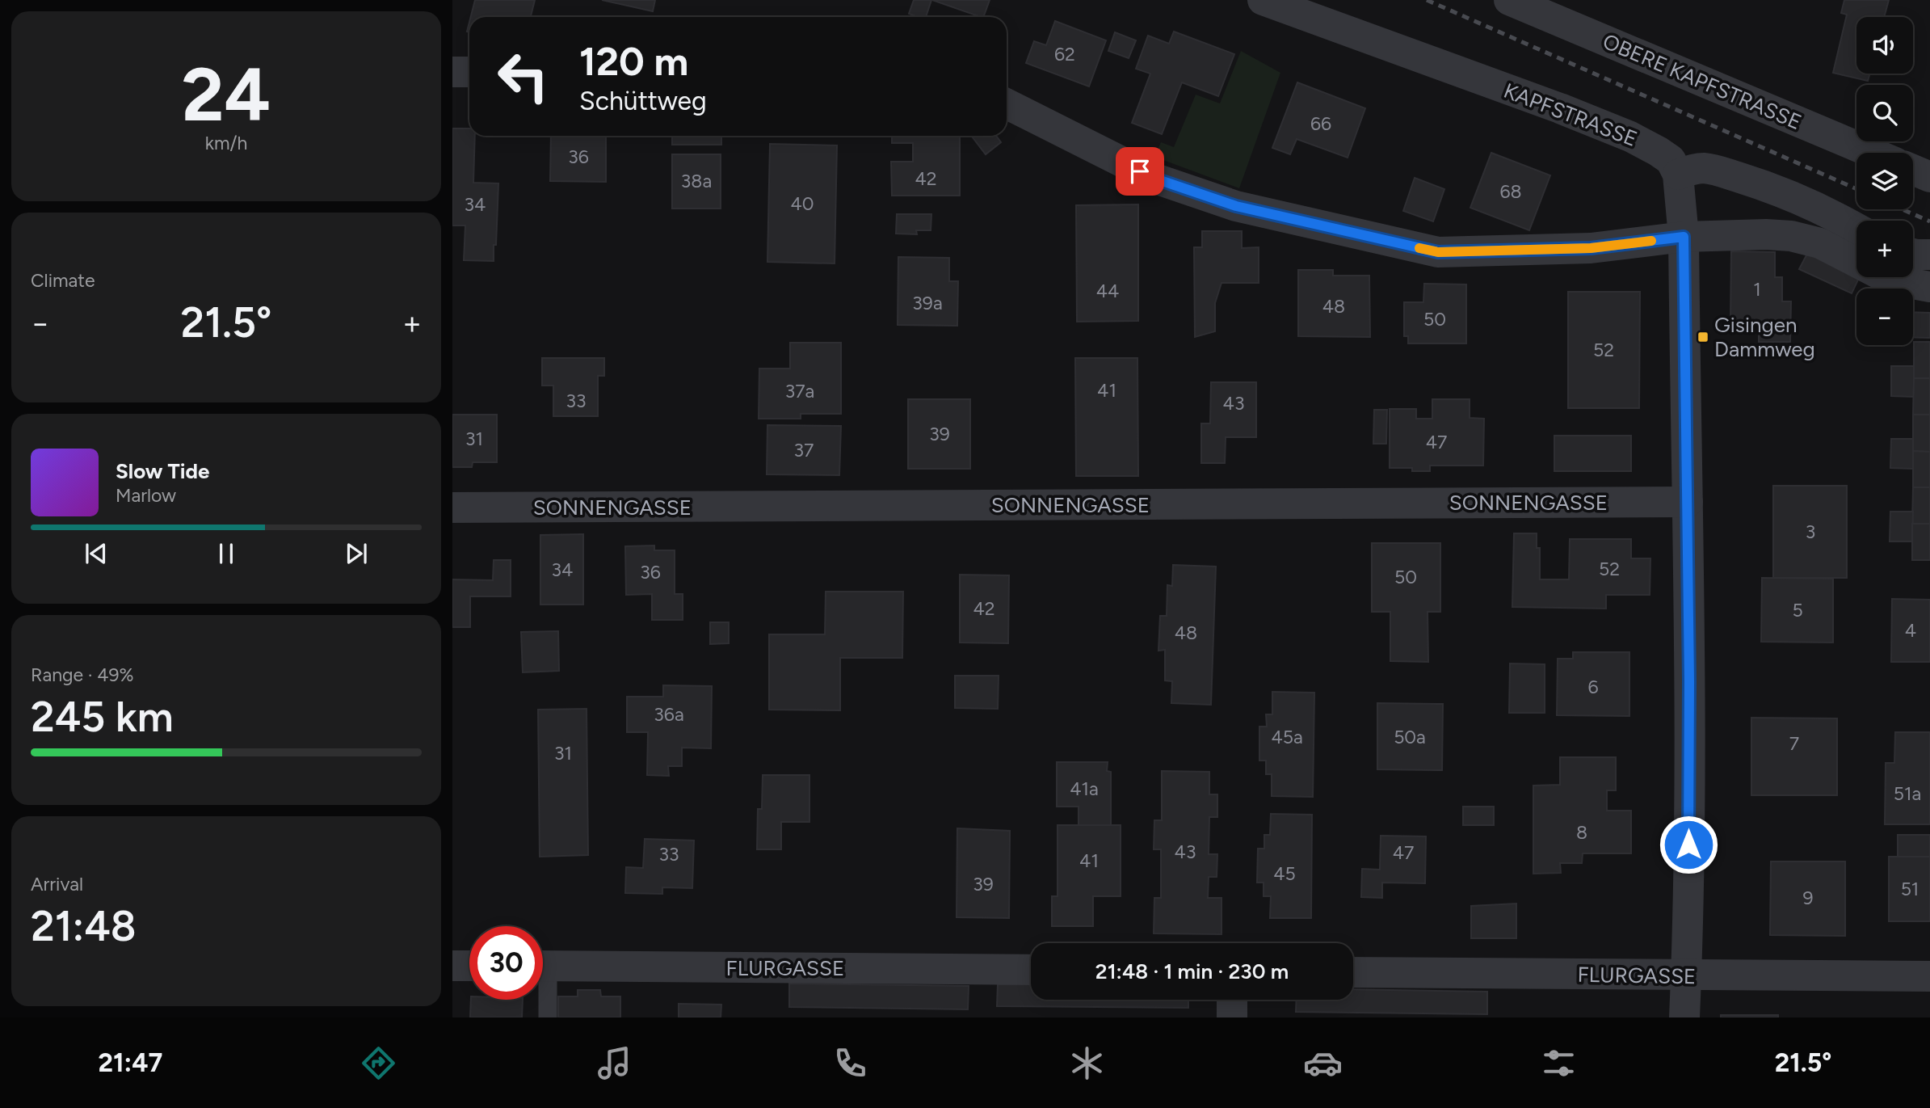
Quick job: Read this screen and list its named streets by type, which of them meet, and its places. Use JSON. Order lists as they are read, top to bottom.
{
  "streets": {
    "street": [
      "OBERE KAPFSTRASSE",
      "KAPFSTRASSE",
      "SONNENGASSE",
      "FLURGASSE"
    ]
  },
  "places": {
    "transit": ["Gisingen Dammweg"]
  },
  "house_numbers": [
    "62",
    "66",
    "36",
    "42",
    "38a",
    "68",
    "40",
    "34",
    "1",
    "44",
    "39a",
    "48",
    "50",
    "52",
    "41",
    "37a",
    "33",
    "43",
    "39",
    "31",
    "47",
    "37",
    "3",
    "52",
    "34",
    "36",
    "50",
    "42",
    "5",
    "4",
    "48",
    "6",
    "36a",
    "45a",
    "50a",
    "7",
    "31",
    "41a",
    "51a",
    "8",
    "43",
    "47",
    "33",
    "41",
    "45",
    "39",
    "51",
    "9"
  ],
  "page": {
    "tile": [
      ["24", "km/h"],
      "Climate",
      ["Range · 49%", "245 km"],
      ["Arrival", "21:48"]
    ],
    "map_buttons": ["+", "−"],
    "turn": ["120 m", "Schüttweg"],
    "heat": ["−", "21.5°", "+"],
    "song": ["Slow Tide", "Marlow"],
    "limit": "30",
    "trip": "21:48 · 1 min · 230 m",
    "tabs": ["21:47", "21.5°"]
  }
}
